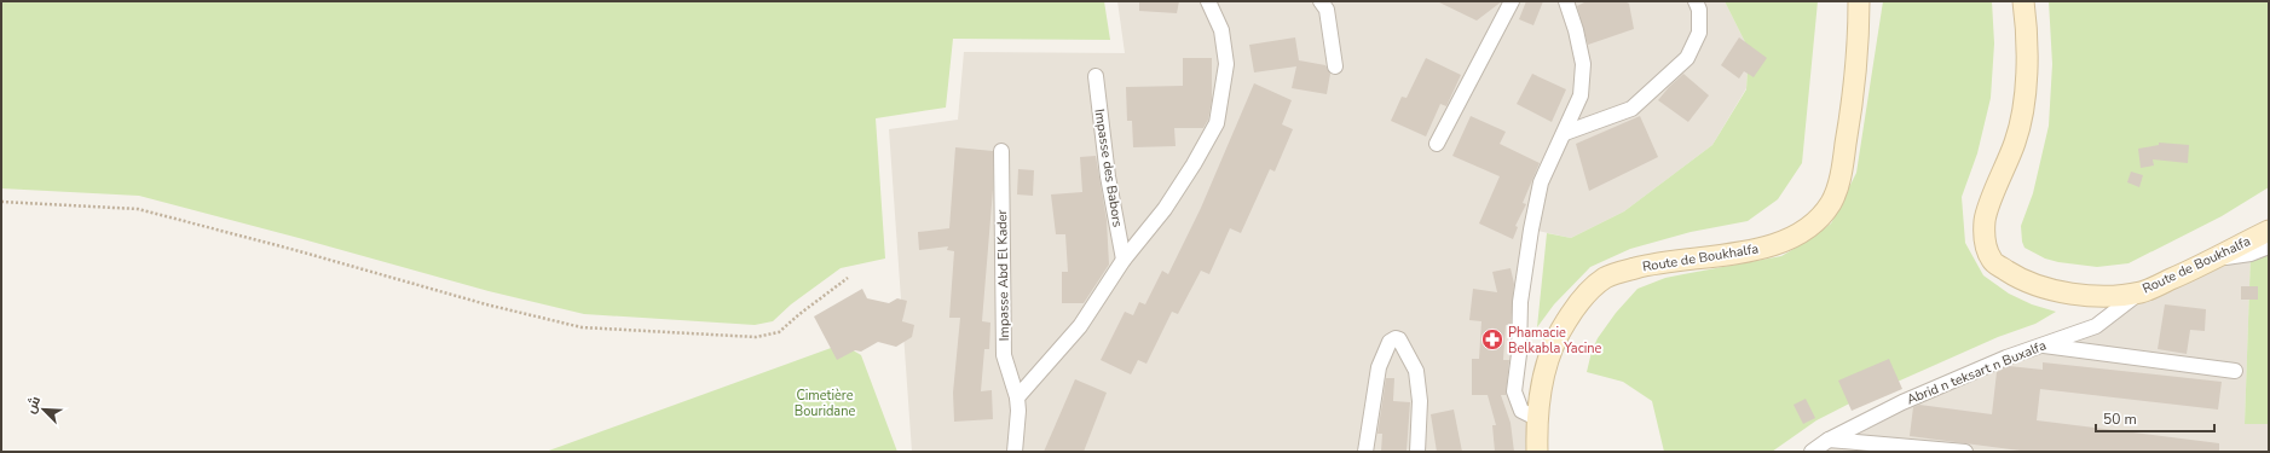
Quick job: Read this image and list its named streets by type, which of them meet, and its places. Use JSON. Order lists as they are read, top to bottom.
{
  "streets": {
    "main road": ["Route de Boukhalfa"],
    "street": ["Impasse des Babors", "Impasse Abd El Kader", "Abrid n teksart n Buxalfa"]
  },
  "crossings": [
    ["Route de Boukhalfa", "Abrid n teksart n Buxalfa"]
  ],
  "parks": ["Cimetière Bouridane"],
  "places": {
    "pharmacy": ["Phamacie Belkabla Yacine"]
  },
  "scale_bar": "50 m",
  "north": "top left"
}
